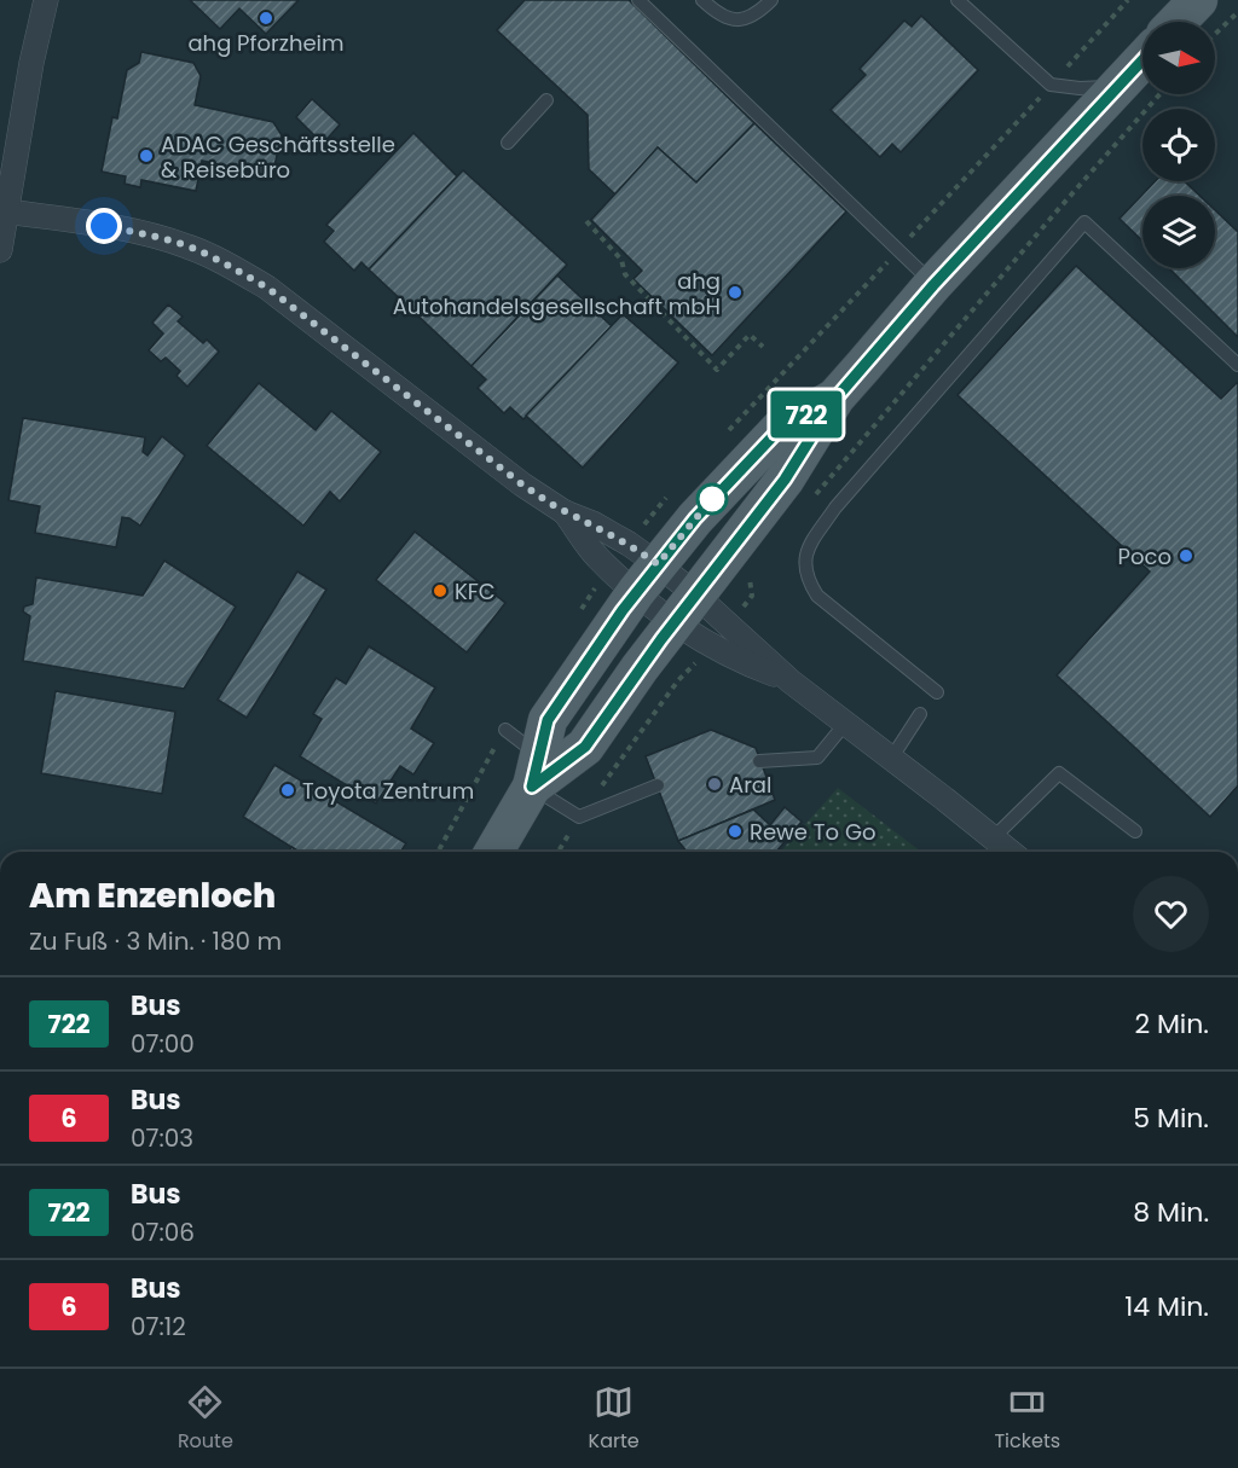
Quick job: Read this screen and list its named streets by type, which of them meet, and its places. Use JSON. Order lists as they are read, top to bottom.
{
  "places": [
    "ahg Pforzheim",
    "ADAC Geschäftsstelle & Reisebüro",
    "ahg Autohandelsgesellschaft mbH",
    "Poco",
    "KFC",
    "Aral",
    "Toyota Zentrum",
    "Rewe To Go"
  ],
  "lines": ["bus line 722"],
  "north": "right",
  "page": {
    "on_map": "722",
    "heading": ["Am Enzenloch", "Zu Fuß · 3 Min. · 180 m"],
    "list": [
      {
        "mark": "722",
        "name": "Bus",
        "note": "07:00",
        "value": "2 Min."
      },
      {
        "mark": "6",
        "name": "Bus",
        "note": "07:03",
        "value": "5 Min."
      },
      {
        "mark": "722",
        "name": "Bus",
        "note": "07:06",
        "value": "8 Min."
      },
      {
        "mark": "6",
        "name": "Bus",
        "note": "07:12",
        "value": "14 Min."
      }
    ],
    "tabs": ["Route", "Karte", "Tickets"]
  }
}
